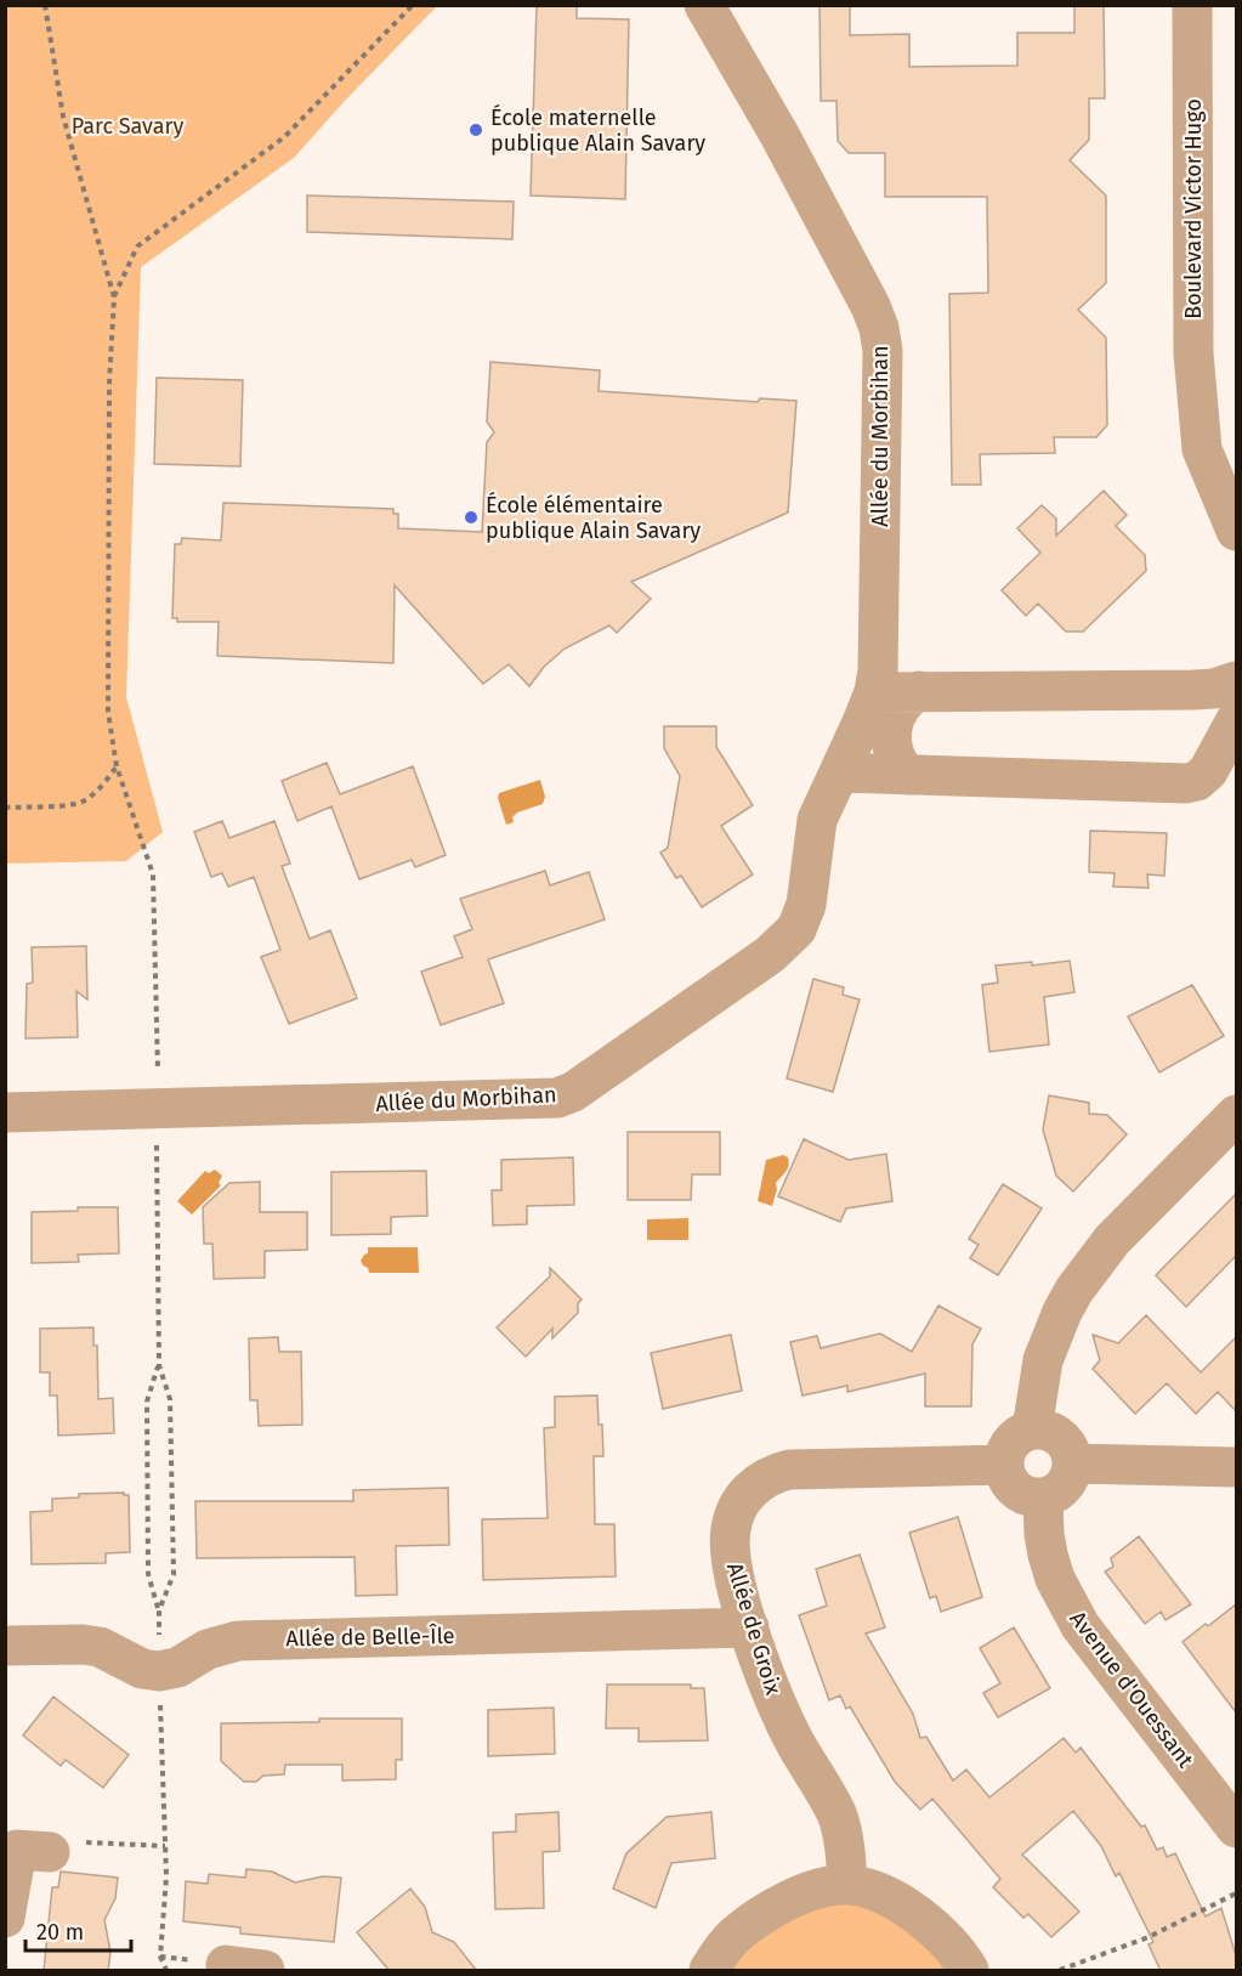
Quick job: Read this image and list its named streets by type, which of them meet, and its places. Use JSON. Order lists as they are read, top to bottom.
{
  "streets": {
    "street": [
      "Boulevard Victor Hugo",
      "Allée du Morbihan",
      "Allée de Groix",
      "Allée de Belle-Île",
      "Avenue d'Ouessant"
    ]
  },
  "crossings": [
    ["Allée de Groix", "Allée de Belle-Île"],
    ["Allée de Groix", "Avenue d'Ouessant"]
  ],
  "parks": ["Parc Savary"],
  "places": ["École maternelle publique Alain Savary", "École élémentaire publique Alain Savary"],
  "scale_bar": "20 m"
}
